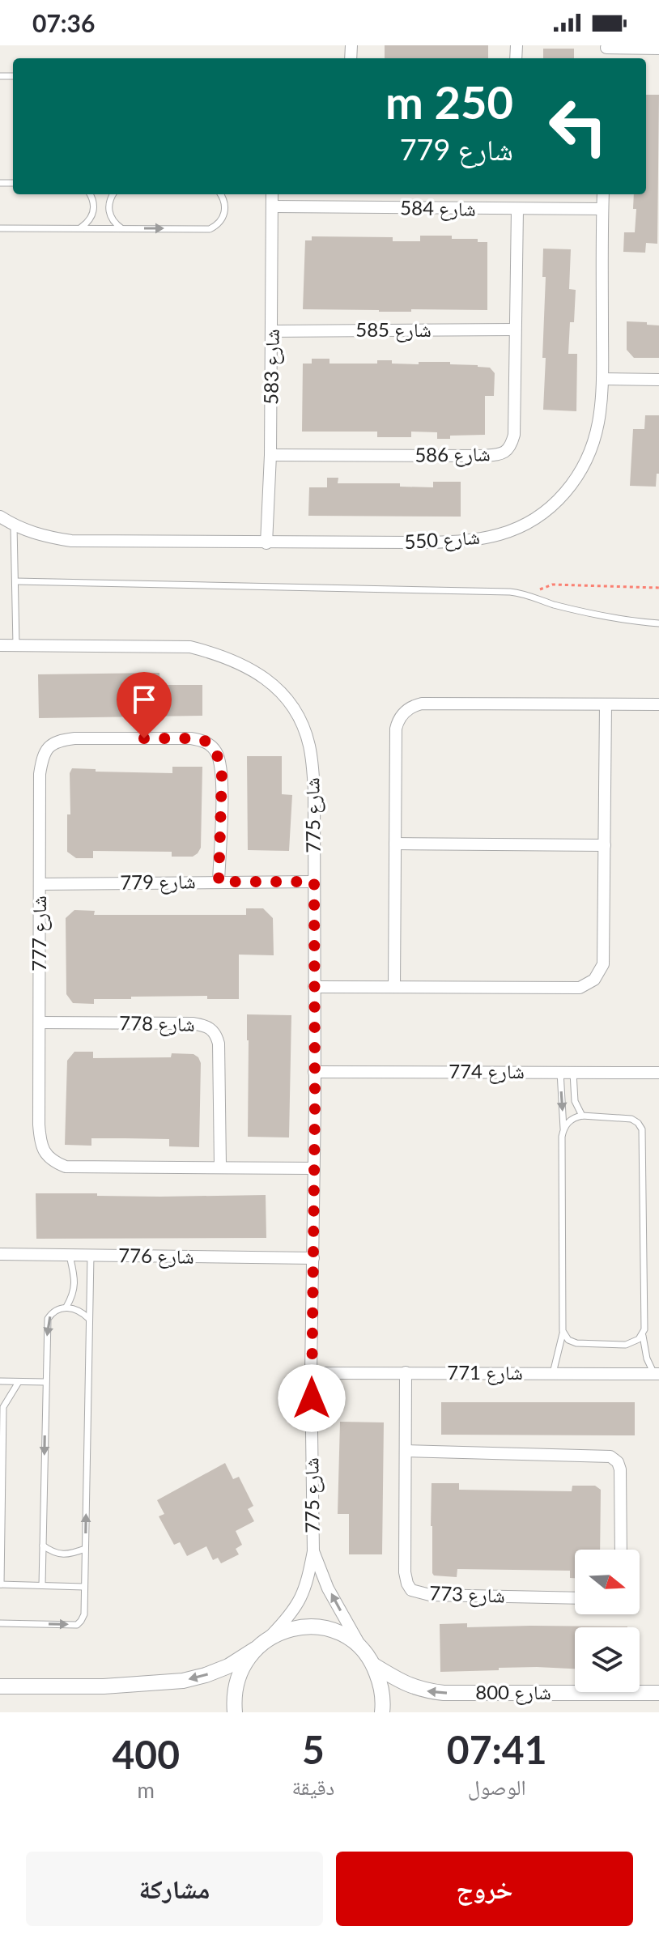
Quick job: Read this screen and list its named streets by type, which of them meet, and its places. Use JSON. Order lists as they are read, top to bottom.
{
  "streets": {
    "street": [
      "شارع 584",
      "شارع 585",
      "شارع 583",
      "شارع 586",
      "شارع 550",
      "شارع 775",
      "شارع 779",
      "شارع 777",
      "شارع 778",
      "شارع 774",
      "شارع 776",
      "شارع 771",
      "شارع 773",
      "شارع 800"
    ]
  },
  "crossings": [
    ["شارع 584", "شارع 583"],
    ["شارع 584", "شارع 586"],
    ["شارع 584", "شارع 550"],
    ["شارع 585", "شارع 583"],
    ["شارع 585", "شارع 586"],
    ["شارع 583", "شارع 586"],
    ["شارع 583", "شارع 550"],
    ["شارع 775", "شارع 779"],
    ["شارع 775", "شارع 777"],
    ["شارع 775", "شارع 774"],
    ["شارع 775", "شارع 776"],
    ["شارع 775", "شارع 771"],
    ["شارع 779", "شارع 777"],
    ["شارع 777", "شارع 778"],
    ["شارع 771", "شارع 773"]
  ],
  "one_way": ["شارع 800"],
  "north": "right",
  "page": {
    "status": "07:36",
    "turn": ["250 m", "شارع 779"],
    "eta": [
      "07:41",
      "الوصول",
      "5",
      "دقيقة",
      "400",
      "m"
    ],
    "buttons": ["خروج", "مشاركة"]
  }
}
